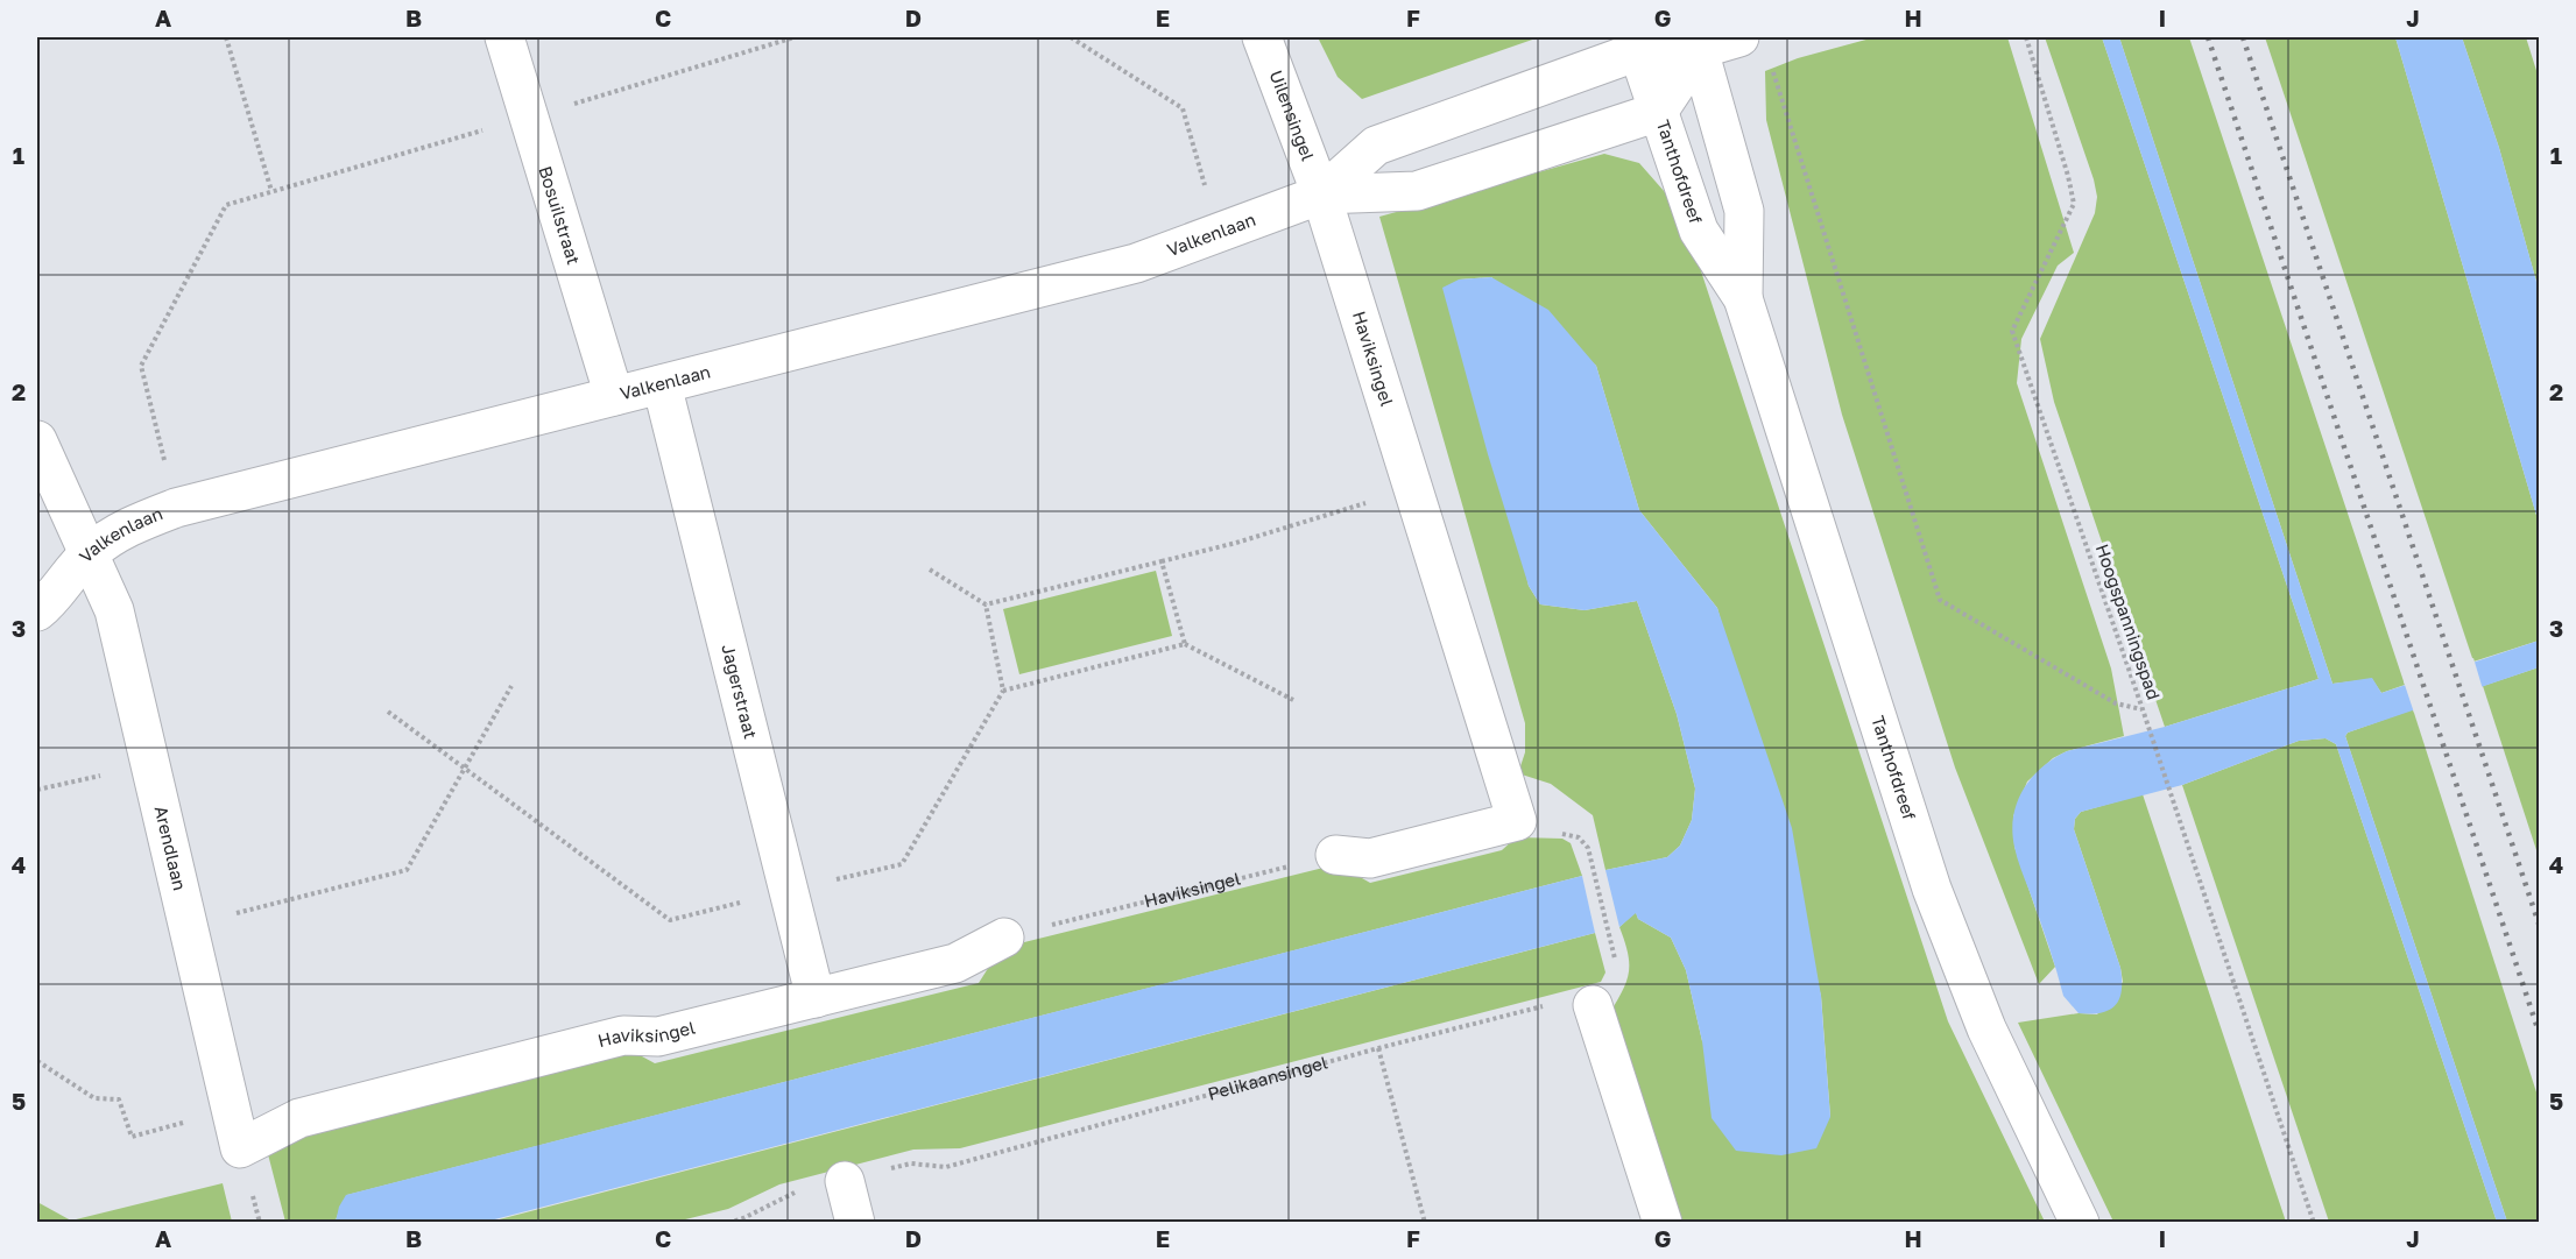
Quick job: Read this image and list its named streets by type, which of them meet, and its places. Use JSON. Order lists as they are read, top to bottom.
{
  "streets": {
    "street": [
      "Uilensingel",
      "Tanthofdreef",
      "Bosuilstraat",
      "Valkenlaan",
      "Haviksingel",
      "Jagerstraat",
      "Arendlaan"
    ],
    "path": ["Hoogspanningspad", "Pelikaansingel"]
  },
  "crossings": [
    ["Uilensingel", "Valkenlaan"],
    ["Uilensingel", "Haviksingel"],
    ["Tanthofdreef", "Valkenlaan"],
    ["Bosuilstraat", "Valkenlaan"],
    ["Valkenlaan", "Haviksingel"],
    ["Valkenlaan", "Jagerstraat"],
    ["Valkenlaan", "Arendlaan"],
    ["Haviksingel", "Jagerstraat"],
    ["Haviksingel", "Arendlaan"]
  ],
  "grid": {
    "columns": [
      "A",
      "B",
      "C",
      "D",
      "E",
      "F",
      "G",
      "H",
      "I",
      "J"
    ],
    "rows": [
      "1",
      "2",
      "3",
      "4",
      "5"
    ]
  }
}
